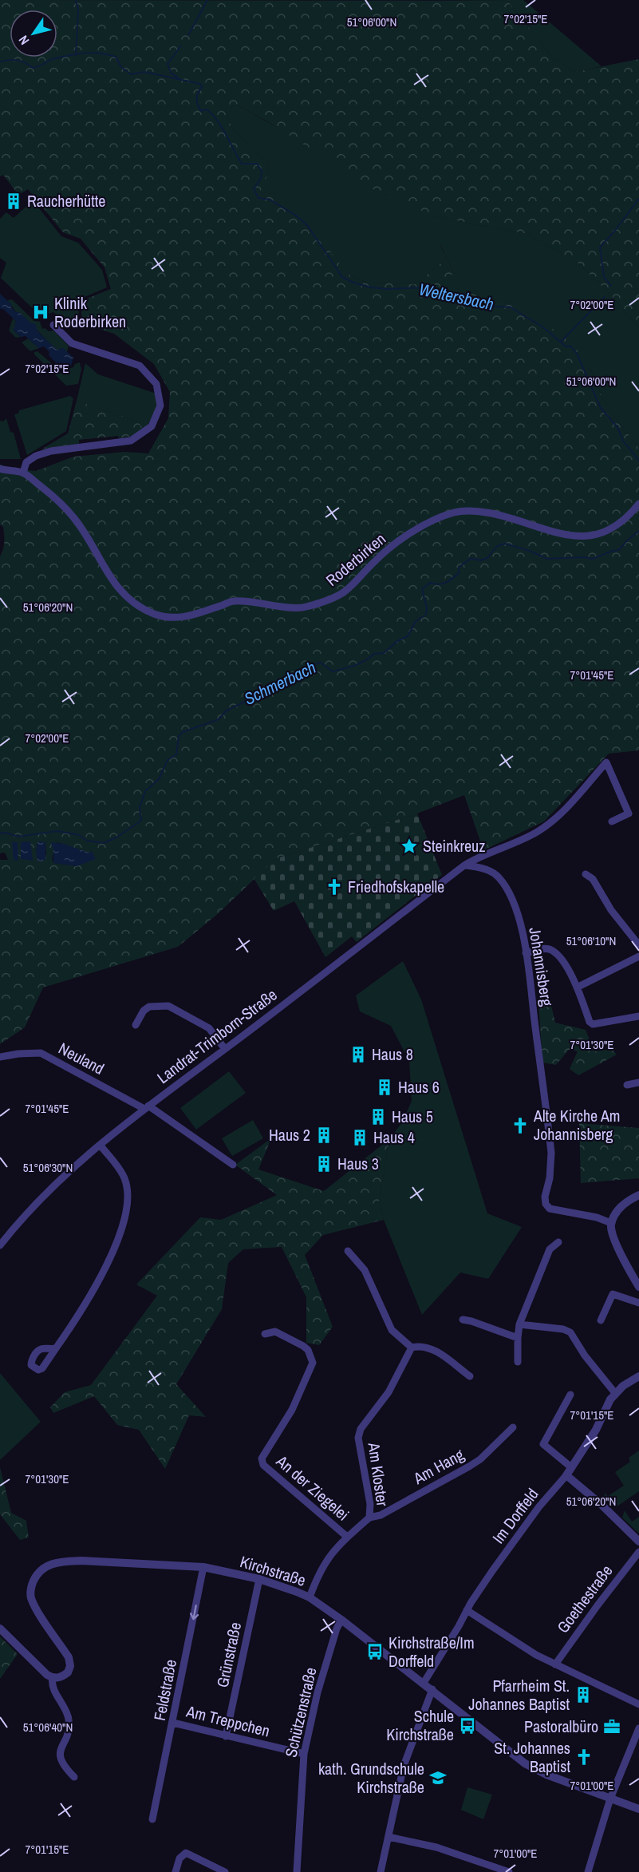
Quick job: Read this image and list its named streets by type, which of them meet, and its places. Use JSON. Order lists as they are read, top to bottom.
{
  "streets": {
    "street": [
      "Roderbirken",
      "Johannisberg",
      "Landrat-Trimborn-Straße",
      "Neuland",
      "Am Hang",
      "Am Kloster",
      "An der Ziegelei",
      "Im Dorffeld",
      "Kirchstraße",
      "Goethestraße",
      "Grünstraße",
      "Feldstraße",
      "Schützenstraße",
      "Am Treppchen"
    ]
  },
  "crossings": [
    ["Johannisberg", "Landrat-Trimborn-Straße"],
    ["Landrat-Trimborn-Straße", "Neuland"],
    ["Am Hang", "Am Kloster"],
    ["Am Kloster", "An der Ziegelei"],
    ["Am Kloster", "Kirchstraße"],
    ["Im Dorffeld", "Kirchstraße"],
    ["Kirchstraße", "Grünstraße"],
    ["Kirchstraße", "Feldstraße"],
    ["Kirchstraße", "Schützenstraße"],
    ["Grünstraße", "Am Treppchen"],
    ["Feldstraße", "Am Treppchen"],
    ["Schützenstraße", "Am Treppchen"]
  ],
  "one_way": ["Feldstraße"],
  "water": ["Weltersbach", "Schmerbach"],
  "places": {
    "building": [
      "Raucherhütte",
      "Haus 8",
      "Haus 6",
      "Haus 5",
      "Haus 2",
      "Haus 4",
      "Haus 3",
      "Pfarrheim St. Johannes Baptist"
    ],
    "hospital": ["Klinik Roderbirken"],
    "place": ["Steinkreuz"],
    "church": ["Friedhofskapelle", "Alte Kirche Am Johannisberg", "St. Johannes Baptist"],
    "bus stop": ["Kirchstraße/Im Dorffeld", "Schule Kirchstraße"],
    "office": ["Pastoralbüro"],
    "school or university": ["kath. Grundschule Kirchstraße"]
  },
  "north": "bottom left",
  "coordinates": [
    "7°02'15\"E",
    "51°06'00\"N",
    "7°02'00\"E",
    "51°06'20\"N",
    "7°01'45\"E",
    "51°06'10\"N",
    "7°01'30\"E",
    "51°06'30\"N",
    "7°01'15\"E",
    "51°06'40\"N",
    "7°01'00\"E"
  ]
}
